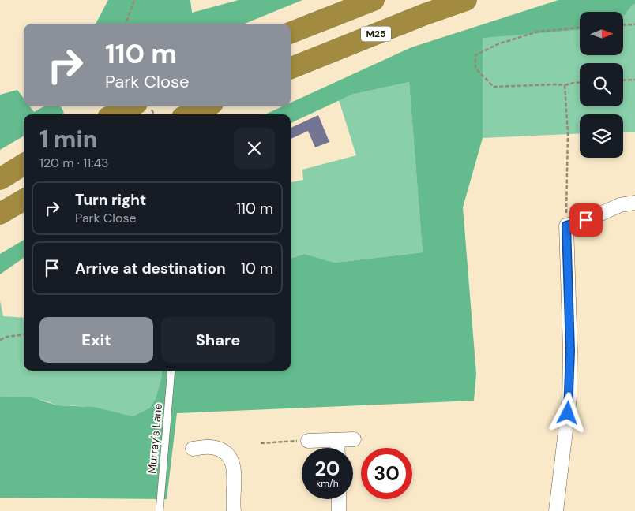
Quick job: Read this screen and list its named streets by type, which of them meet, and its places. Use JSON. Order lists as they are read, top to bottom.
{
  "streets": {
    "highway": ["M25"],
    "lane": ["Murray's Lane"]
  },
  "north": "right",
  "page": {
    "turn": ["110 m", "Park Close"],
    "heading": ["1 min", "120 m · 11:43"],
    "list": [
      {
        "name": "Turn right",
        "note": "Park Close",
        "value": "110 m"
      },
      {
        "name": "Arrive at destination",
        "value": "10 m"
      }
    ],
    "buttons": ["Exit", "Share"],
    "speed": "20 km/h",
    "limit": "30"
  }
}
